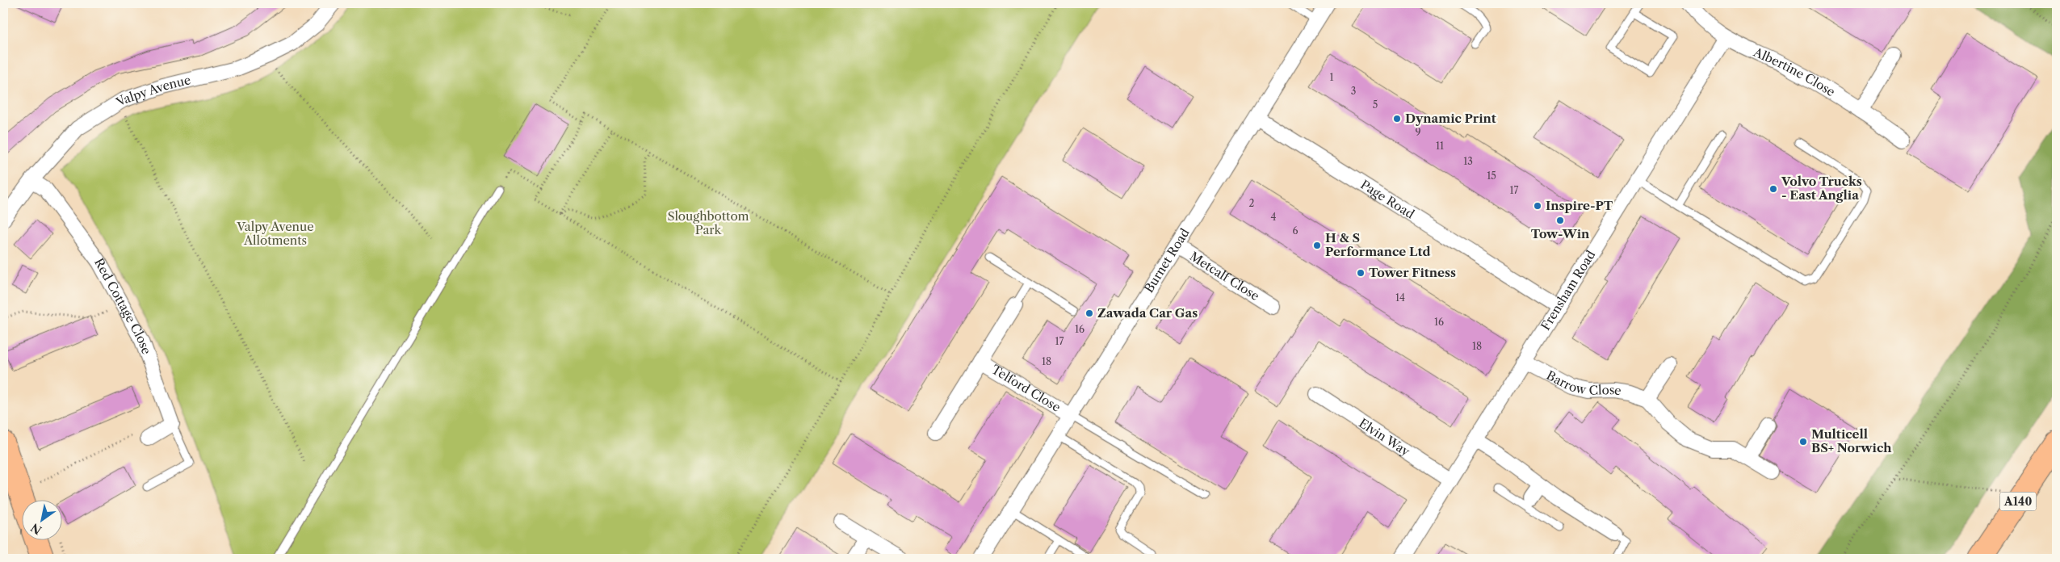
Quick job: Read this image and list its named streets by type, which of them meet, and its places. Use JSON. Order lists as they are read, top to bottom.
{
  "streets": {
    "main road": ["A140"],
    "street": [
      "Albertine Close",
      "Valpy Avenue",
      "Page Road",
      "Burnet Road",
      "Metcalf Close",
      "Frensham Road",
      "Red Cottage Close",
      "Barrow Close",
      "Telford Close",
      "Elvin Way"
    ]
  },
  "crossings": [
    ["Albertine Close", "Frensham Road"],
    ["Valpy Avenue", "Red Cottage Close"],
    ["Page Road", "Burnet Road"],
    ["Page Road", "Frensham Road"],
    ["Burnet Road", "Metcalf Close"],
    ["Burnet Road", "Telford Close"],
    ["Frensham Road", "Barrow Close"],
    ["Frensham Road", "Elvin Way"]
  ],
  "parks": ["Sloughbottom Park", "Valpy Avenue Allotments"],
  "places": [
    "Dynamic Print",
    "Volvo Trucks - East Anglia",
    "Inspire-PT",
    "Tow-Win",
    "H & S Performance Ltd",
    "Tower Fitness",
    "Zawada Car Gas",
    "Multicell BS+ Norwich"
  ],
  "house_numbers": [
    "1",
    "3",
    "5",
    "9",
    "11",
    "13",
    "15",
    "17",
    "2",
    "4",
    "6",
    "14",
    "16",
    "16",
    "17",
    "18",
    "18"
  ],
  "north": "bottom left"
}
